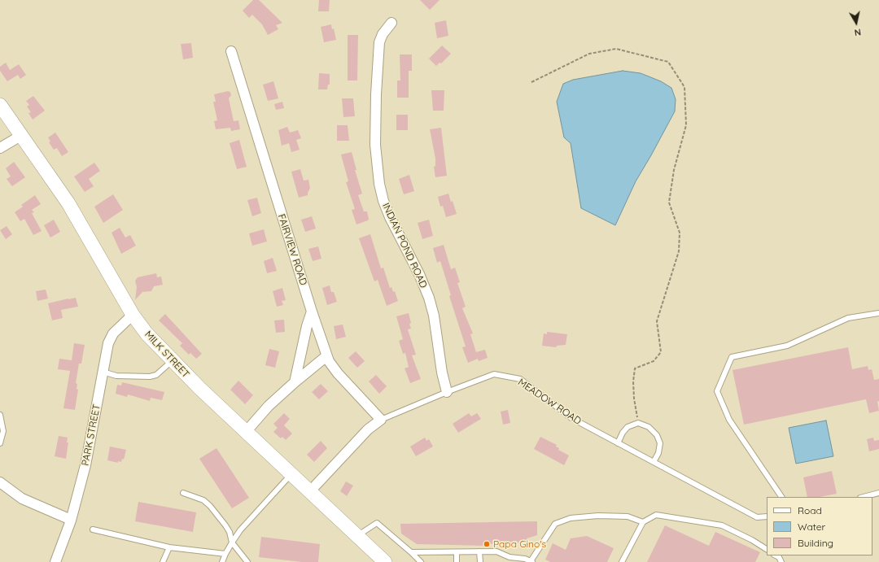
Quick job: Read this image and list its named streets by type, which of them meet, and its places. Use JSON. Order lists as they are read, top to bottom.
{
  "streets": {
    "main road": ["MILK STREET"],
    "street": [
      "INDIAN POND ROAD",
      "FAIRVIEW ROAD",
      "MEADOW ROAD",
      "PARK STREET"
    ]
  },
  "crossings": [
    ["INDIAN POND ROAD", "MEADOW ROAD"],
    ["FAIRVIEW ROAD", "MEADOW ROAD"],
    ["MILK STREET", "MEADOW ROAD"],
    ["MILK STREET", "PARK STREET"]
  ],
  "places": ["Papa Gino's"],
  "legend": ["Road", "Water", "Building"],
  "north": "bottom"
}
